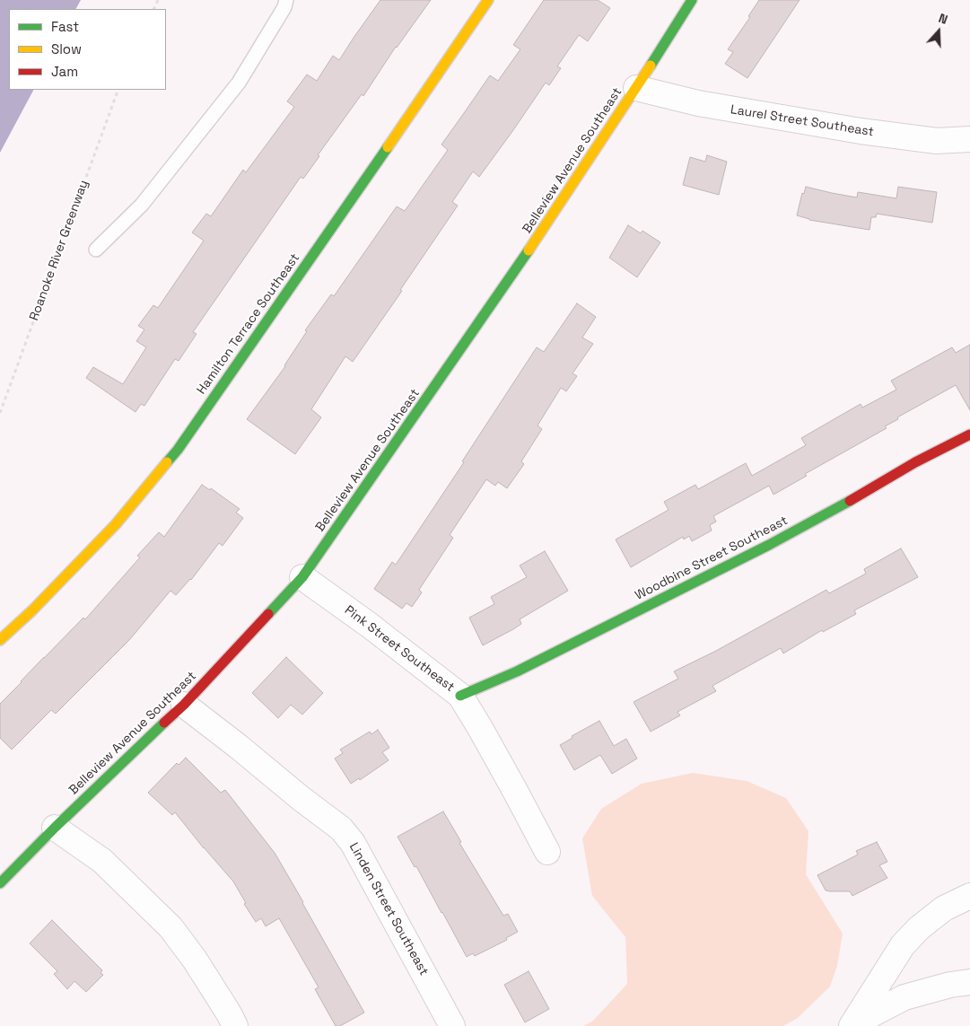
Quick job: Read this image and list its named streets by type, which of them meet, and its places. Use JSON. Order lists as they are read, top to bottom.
{
  "streets": {
    "street": [
      "Laurel Street Southeast",
      "Belleview Avenue Southeast",
      "Hamilton Terrace Southeast",
      "Woodbine Street Southeast",
      "Pink Street Southeast",
      "Linden Street Southeast"
    ],
    "path": ["Roanoke River Greenway"]
  },
  "crossings": [
    ["Laurel Street Southeast", "Belleview Avenue Southeast"],
    ["Belleview Avenue Southeast", "Pink Street Southeast"],
    ["Belleview Avenue Southeast", "Linden Street Southeast"],
    ["Woodbine Street Southeast", "Pink Street Southeast"]
  ],
  "legend": ["Fast", "Slow", "Jam"],
  "north": "top"
}
